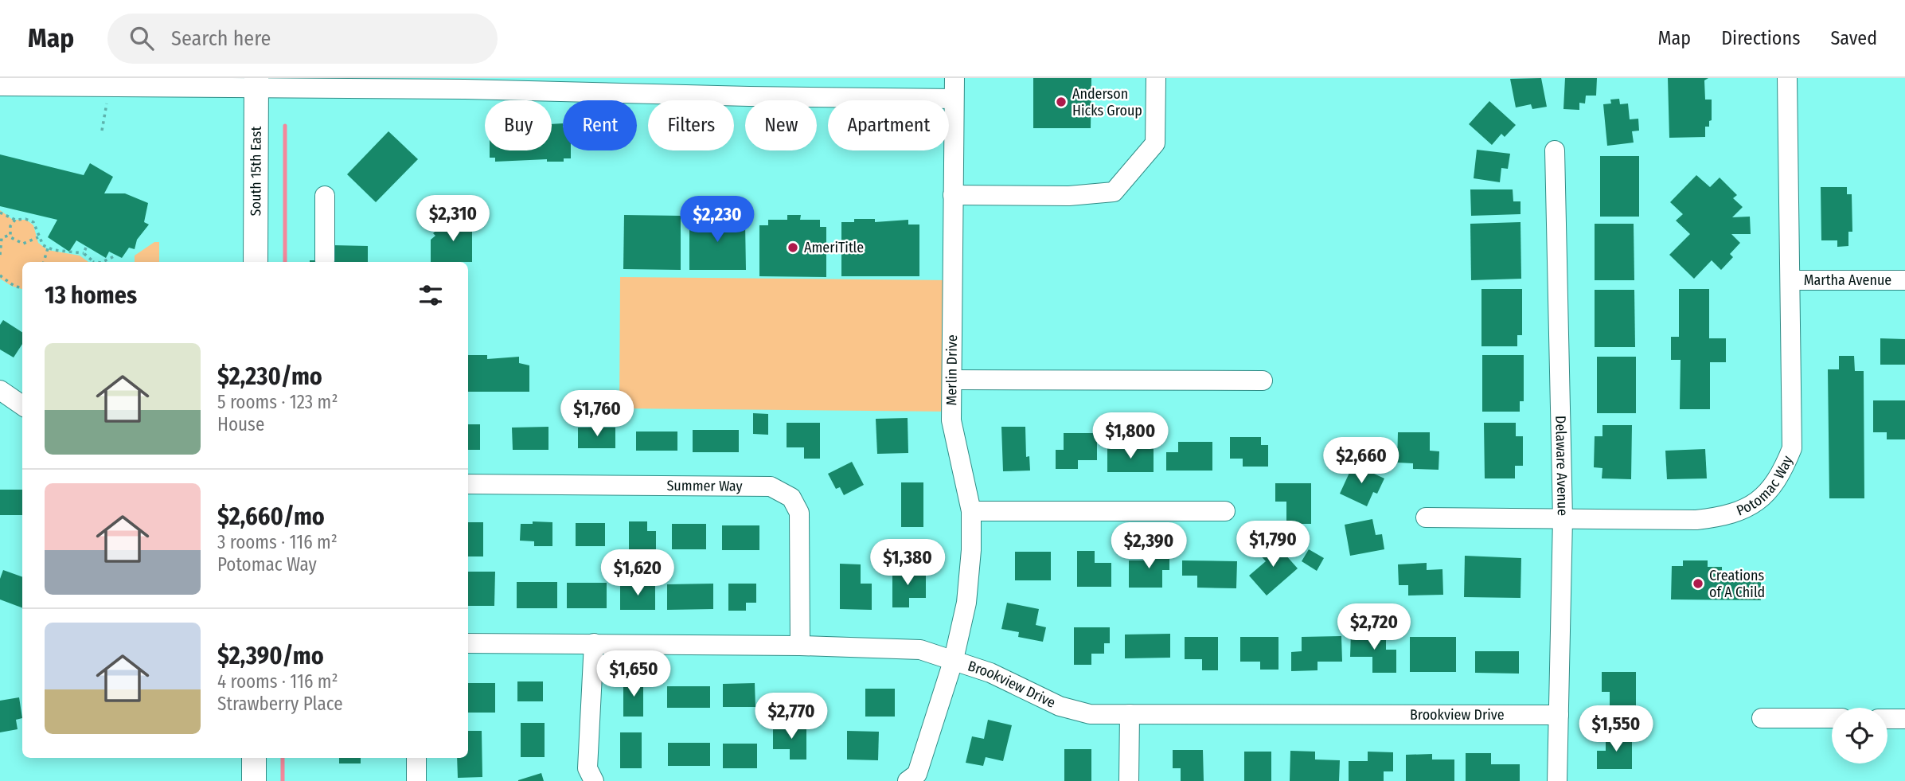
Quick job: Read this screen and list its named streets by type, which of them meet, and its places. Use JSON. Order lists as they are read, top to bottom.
{
  "streets": {
    "main road": ["South 15th East"],
    "street": [
      "Martha Avenue",
      "Merlin Drive",
      "Delaware Avenue",
      "Potomac Way",
      "Summer Way",
      "Brookview Drive"
    ]
  },
  "crossings": [
    ["Martha Avenue", "Potomac Way"],
    ["Merlin Drive", "Brookview Drive"],
    ["Delaware Avenue", "Potomac Way"],
    ["Delaware Avenue", "Brookview Drive"],
    ["Summer Way", "Brookview Drive"]
  ],
  "places": ["Anderson Hicks Group", "AmeriTitle", "Creations of A Child"],
  "page": {
    "header": "Map",
    "search": "Search here",
    "nav": ["Map", "Directions", "Saved"],
    "chip": [
      "Buy",
      "Rent",
      "Filters",
      "New",
      "Apartment"
    ],
    "price": [
      "$2,310",
      "$2,230",
      "$1,760",
      "$1,800",
      "$2,660",
      "$1,790",
      "$2,390",
      "$1,380",
      "$1,620",
      "$2,720",
      "$1,650",
      "$2,770",
      "$1,550"
    ],
    "heading": "13 homes",
    "list": [
      {
        "name": "$2,230/mo",
        "note": "5 rooms · 123 m² · House"
      },
      {
        "name": "$2,660/mo",
        "note": "3 rooms · 116 m² · Potomac Way"
      },
      {
        "name": "$2,390/mo",
        "note": "4 rooms · 116 m² · Strawberry Place"
      }
    ]
  }
}
